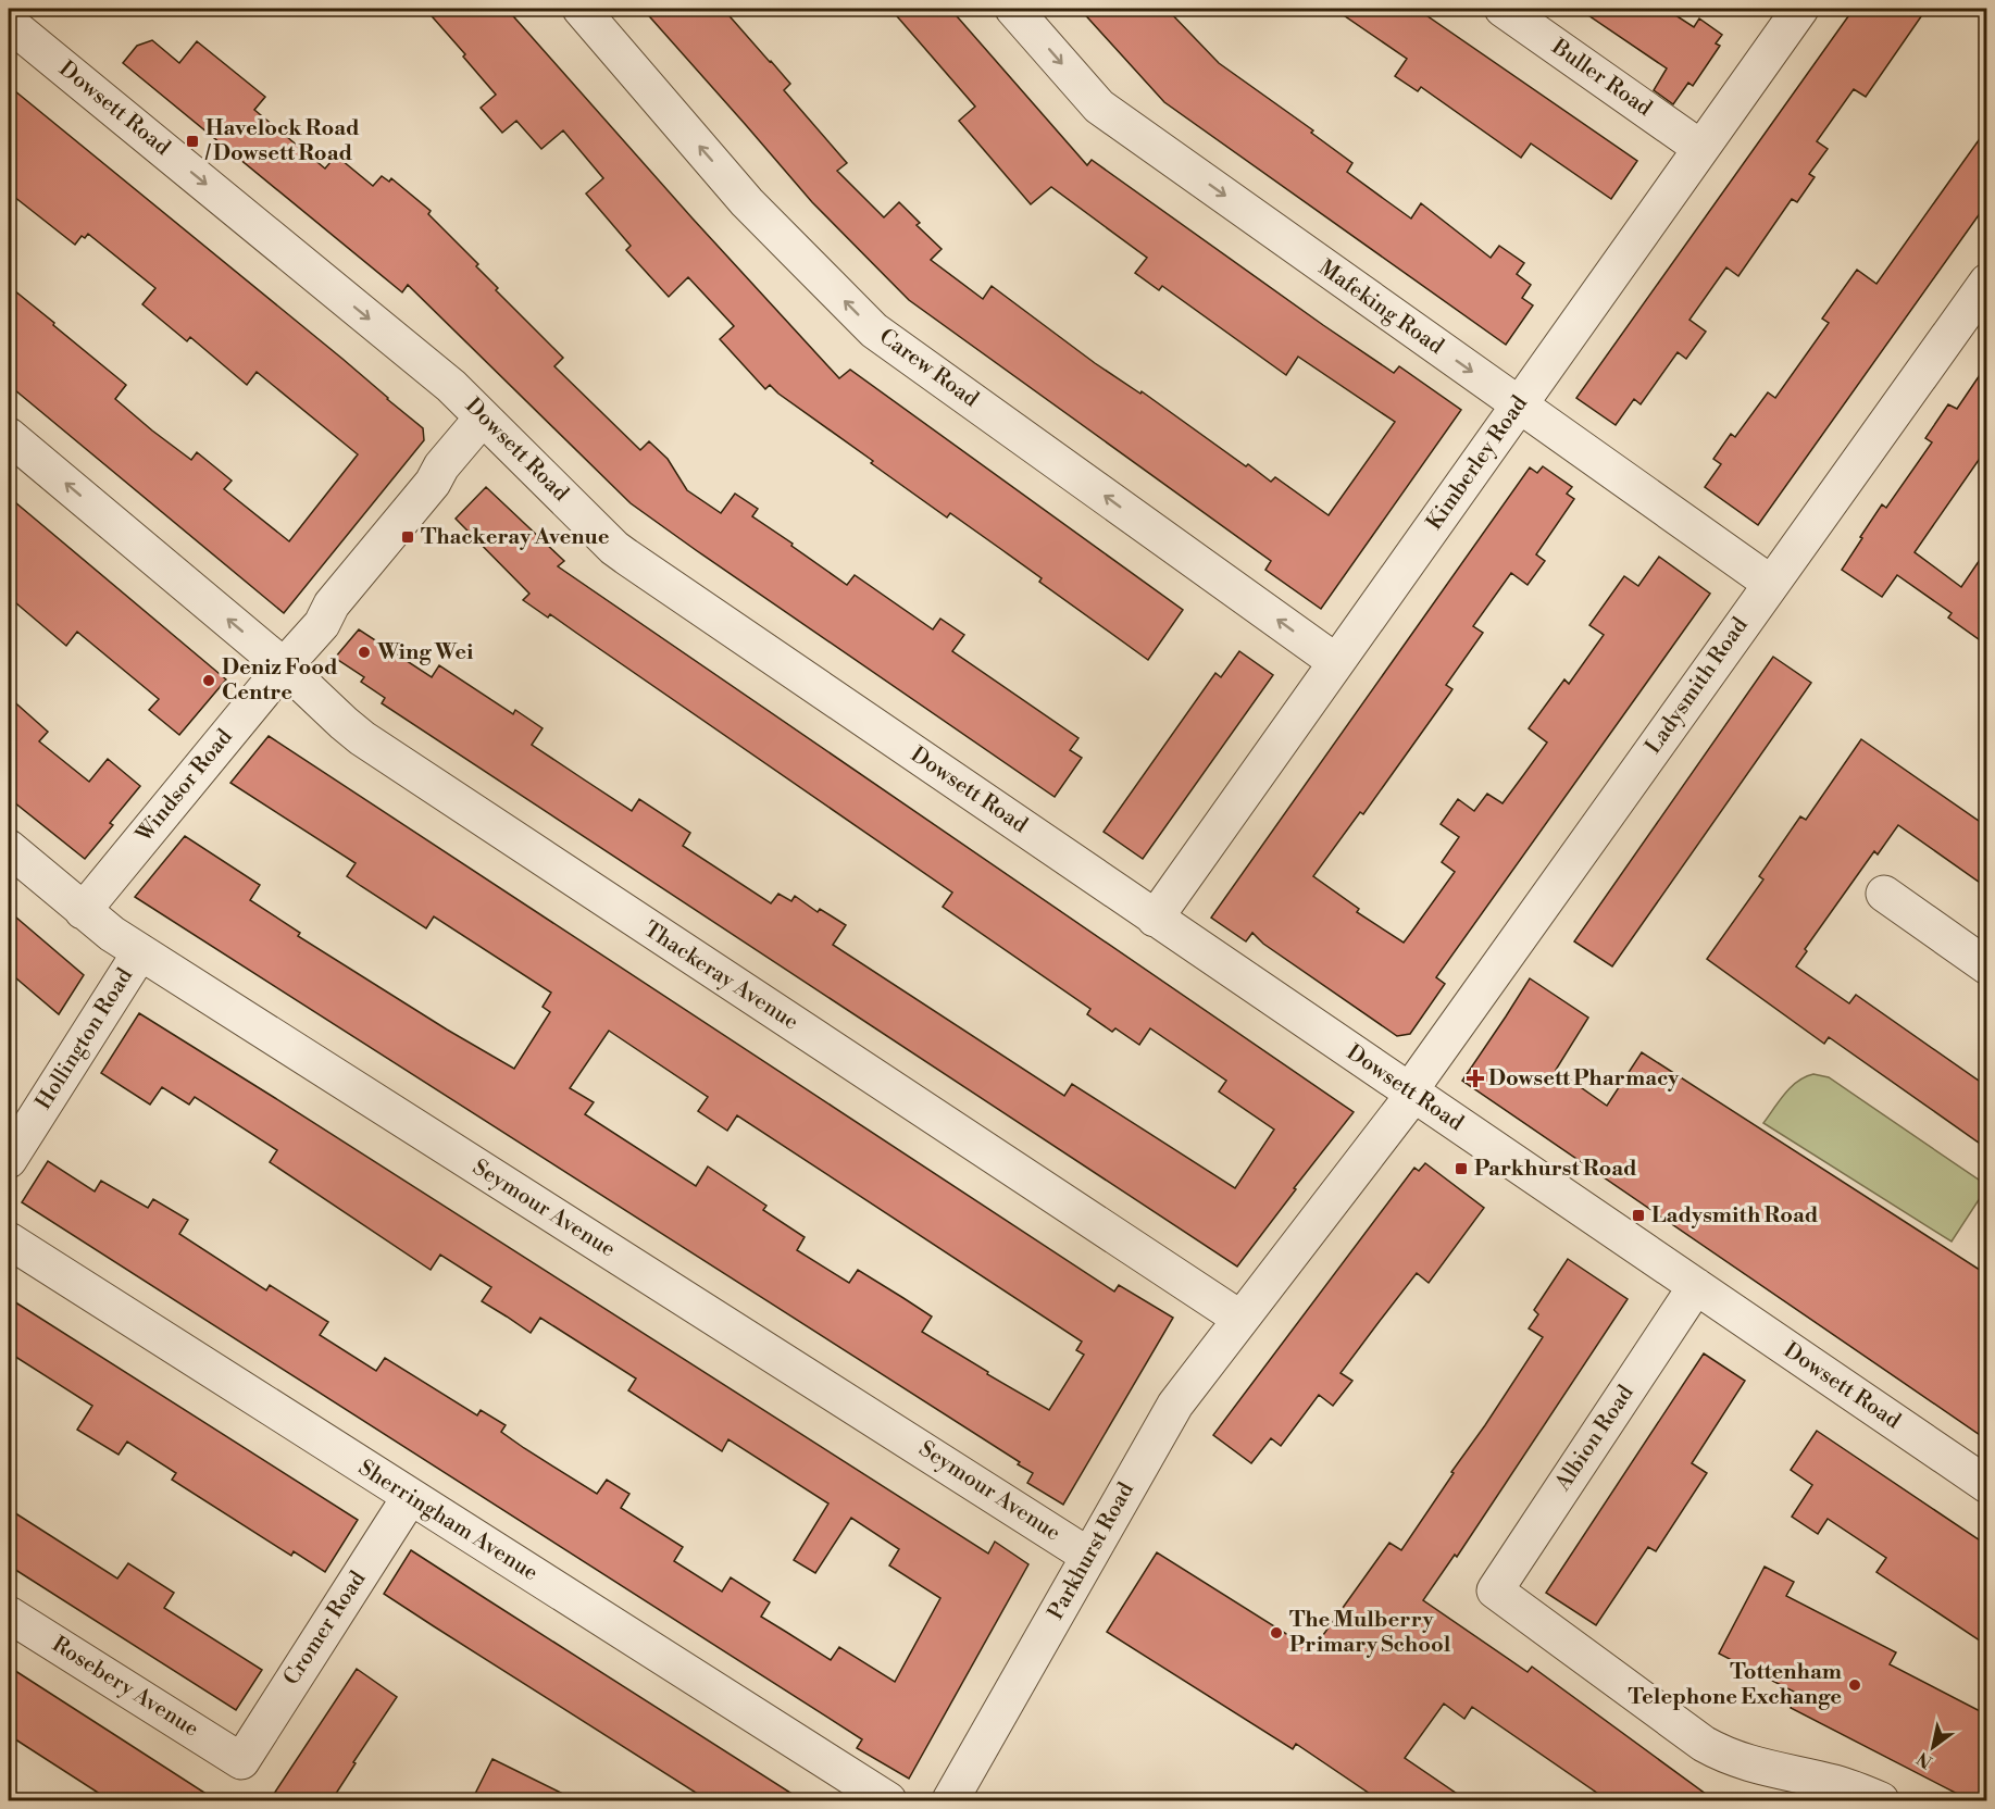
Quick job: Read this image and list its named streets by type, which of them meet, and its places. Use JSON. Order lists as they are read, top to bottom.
{
  "streets": {
    "street": [
      "Buller Road",
      "Dowsett Road",
      "Mafeking Road",
      "Carew Road",
      "Kimberley Road",
      "Ladysmith Road",
      "Windsor Road",
      "Thackeray Avenue",
      "Hollington Road",
      "Seymour Avenue",
      "Albion Road",
      "Sherringham Avenue",
      "Parkhurst Road",
      "Cromer Road",
      "Rosebery Avenue"
    ]
  },
  "crossings": [
    ["Buller Road", "Kimberley Road"],
    ["Dowsett Road", "Kimberley Road"],
    ["Dowsett Road", "Ladysmith Road"],
    ["Dowsett Road", "Windsor Road"],
    ["Dowsett Road", "Albion Road"],
    ["Dowsett Road", "Parkhurst Road"],
    ["Mafeking Road", "Kimberley Road"],
    ["Mafeking Road", "Ladysmith Road"],
    ["Carew Road", "Kimberley Road"],
    ["Ladysmith Road", "Parkhurst Road"],
    ["Windsor Road", "Thackeray Avenue"],
    ["Windsor Road", "Seymour Avenue"],
    ["Thackeray Avenue", "Parkhurst Road"],
    ["Hollington Road", "Seymour Avenue"],
    ["Seymour Avenue", "Parkhurst Road"],
    ["Sherringham Avenue", "Cromer Road"],
    ["Cromer Road", "Rosebery Avenue"]
  ],
  "one_way": ["Mafeking Road", "Carew Road"],
  "places": {
    "transit": [
      "Havelock Road / Dowsett Road",
      "Thackeray Avenue",
      "Parkhurst Road",
      "Ladysmith Road"
    ],
    "other": [
      "Wing Wei",
      "Deniz Food Centre",
      "The Mulberry Primary School",
      "Tottenham Telephone Exchange"
    ],
    "health": ["Dowsett Pharmacy"]
  },
  "north": "bottom left"
}
